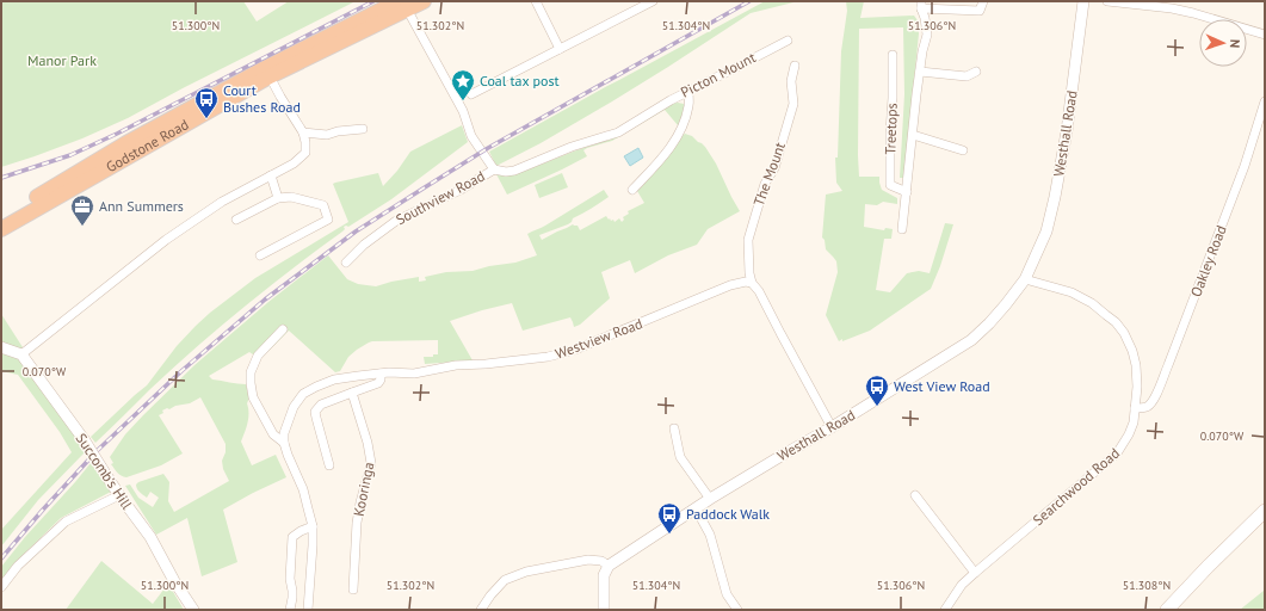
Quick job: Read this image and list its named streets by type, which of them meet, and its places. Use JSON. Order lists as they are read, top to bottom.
{
  "streets": {
    "highway": ["Godstone Road"],
    "street": [
      "Picton Mount",
      "Treetops",
      "Westhall Road",
      "The Mount",
      "Southview Road",
      "Oakley Road",
      "Westview Road",
      "Succomb's Hill",
      "Searchwood Road",
      "Kooringa"
    ]
  },
  "crossings": [
    ["Picton Mount", "Southview Road"],
    ["Westhall Road", "Searchwood Road"],
    ["The Mount", "Westview Road"],
    ["Oakley Road", "Searchwood Road"]
  ],
  "parks": ["Manor Park"],
  "places": {
    "place": ["Coal tax post"],
    "bus stop": ["Court Bushes Road", "West View Road", "Paddock Walk"],
    "office": ["Ann Summers"]
  },
  "north": "right",
  "coordinates": [
    "51.300°N",
    "51.302°N",
    "51.304°N",
    "51.306°N",
    "0.070°W",
    "51.308°N"
  ]
}
